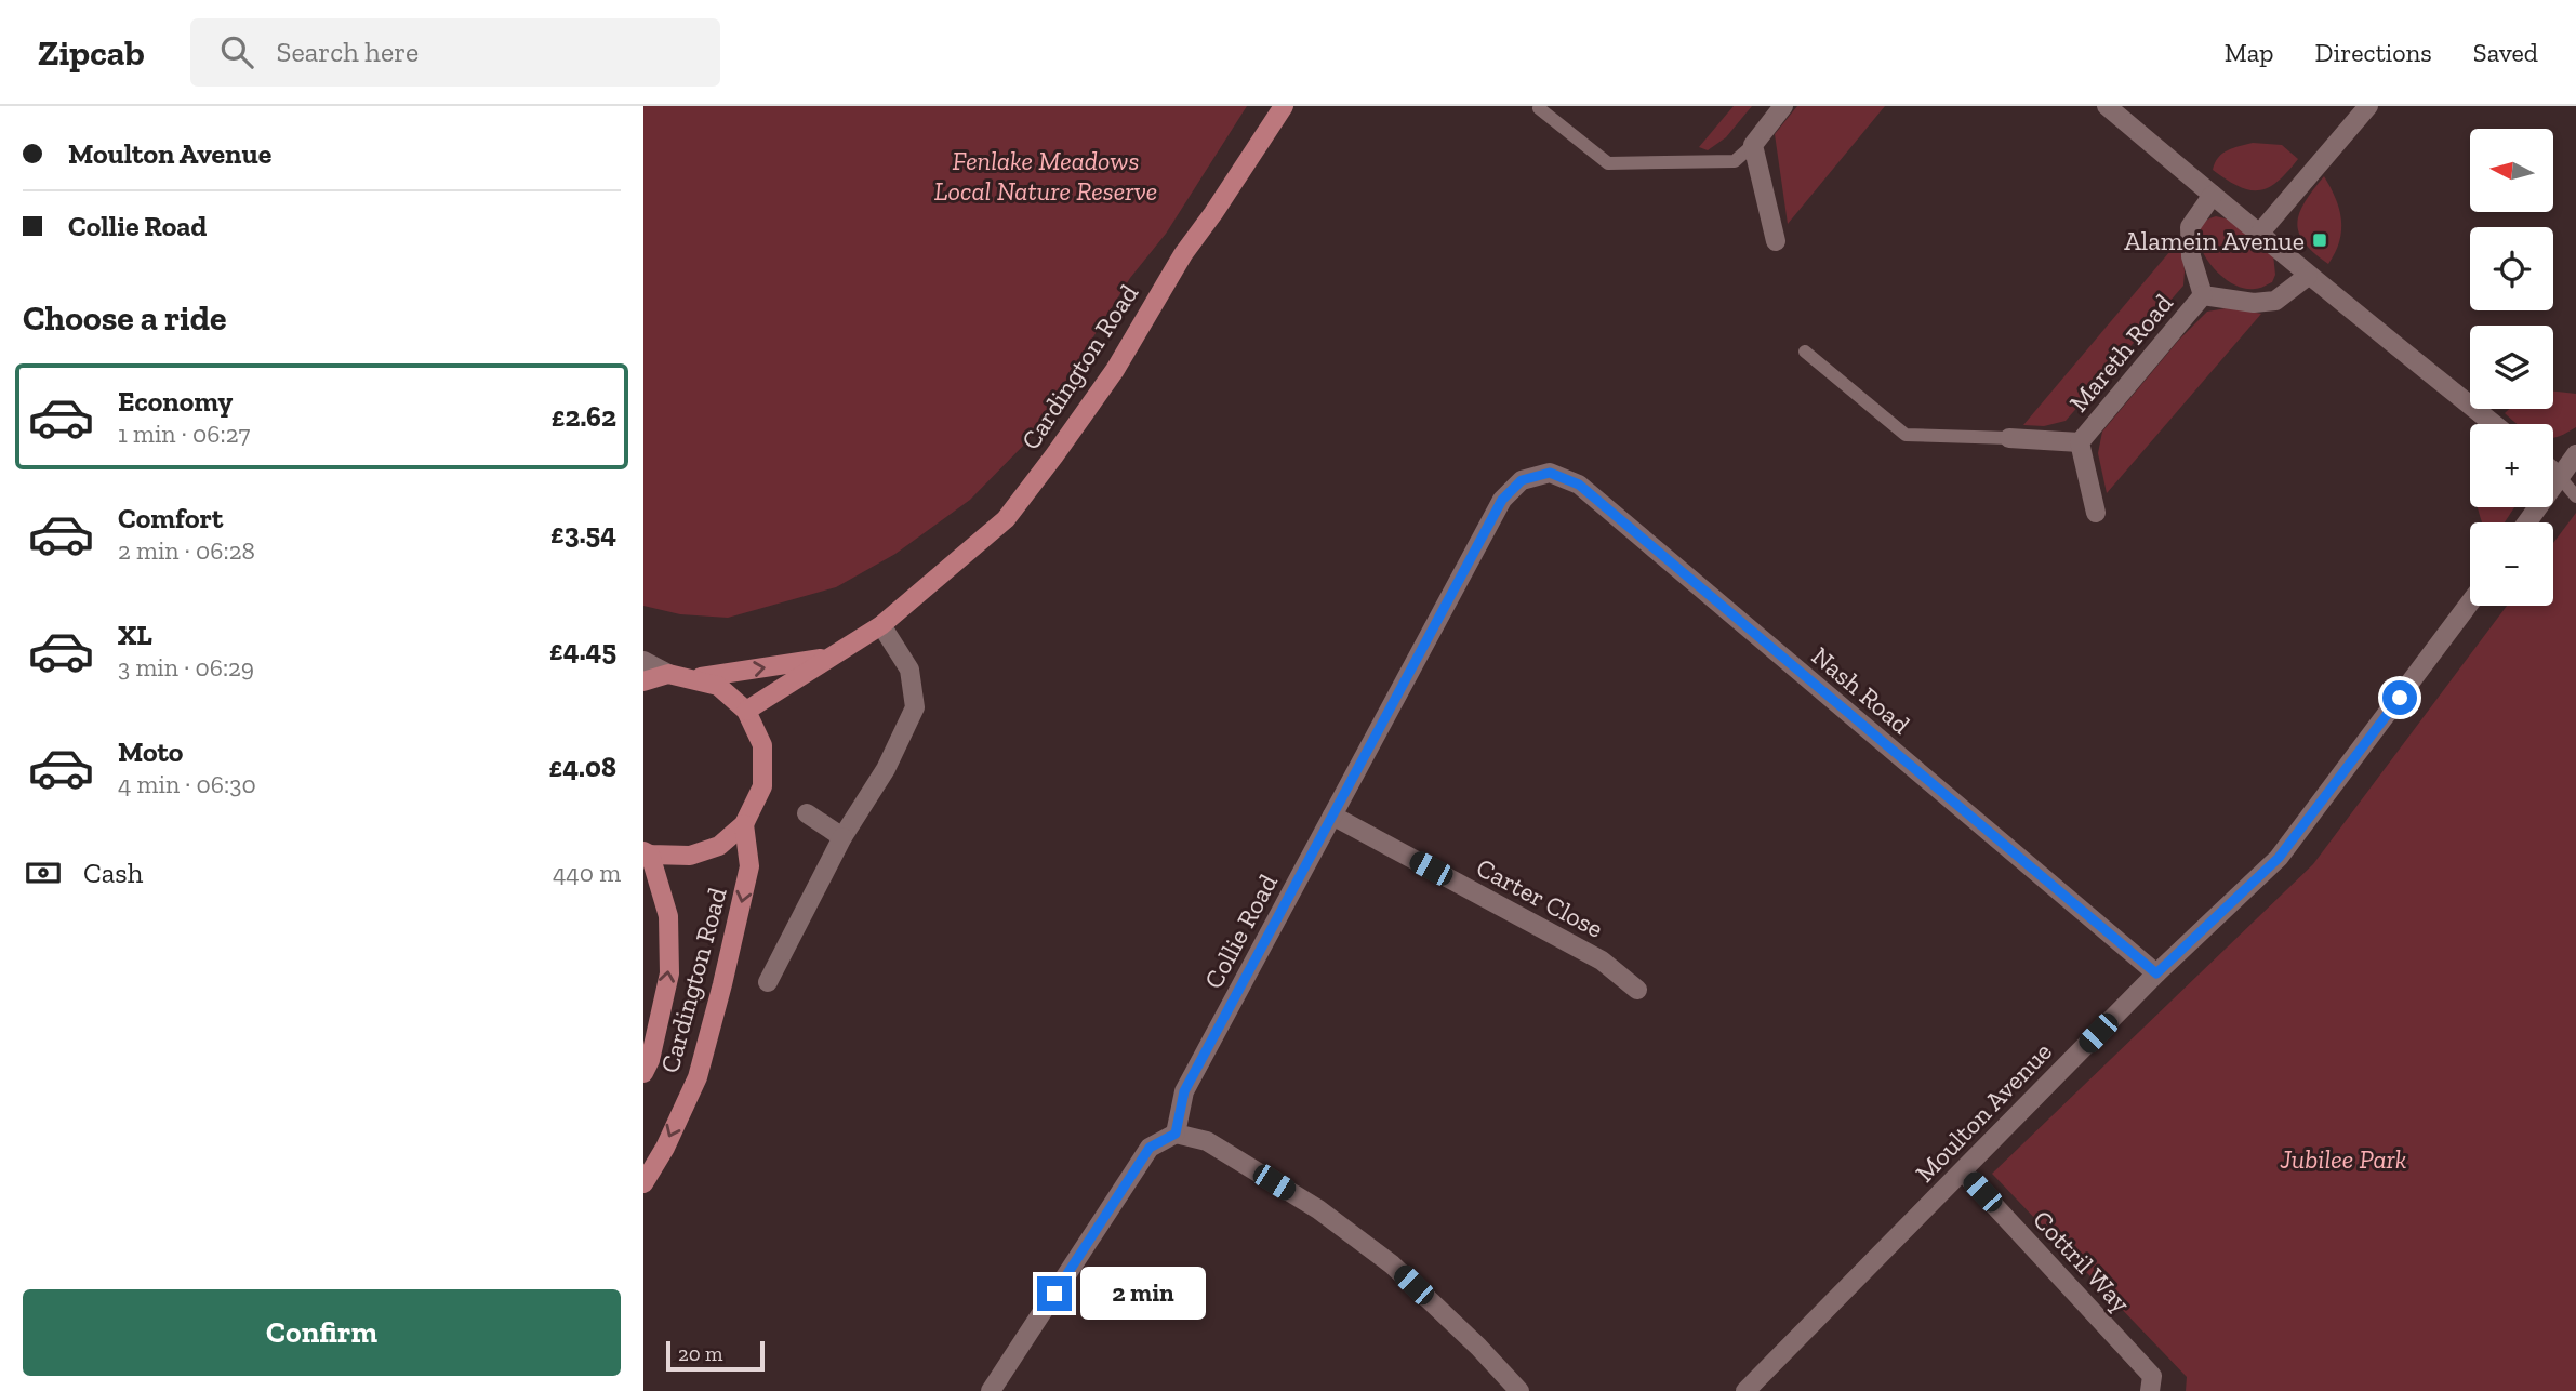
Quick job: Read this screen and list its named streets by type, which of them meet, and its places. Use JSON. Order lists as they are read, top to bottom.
{
  "streets": {
    "main road": ["Cardington Road"],
    "street": [
      "Mareth Road",
      "Nash Road",
      "Carter Close",
      "Collie Road",
      "Moulton Avenue",
      "Cottril Way"
    ]
  },
  "crossings": [
    ["Nash Road", "Collie Road"],
    ["Nash Road", "Moulton Avenue"],
    ["Carter Close", "Collie Road"],
    ["Moulton Avenue", "Cottril Way"]
  ],
  "parks": ["Fenlake Meadows Local Nature Reserve", "Jubilee Park"],
  "places": {
    "transit": ["Alamein Avenue"]
  },
  "scale_bar": "20 m",
  "north": "left",
  "page": {
    "header": "Zipcab",
    "search": "Search here",
    "nav": ["Map", "Directions", "Saved"],
    "banner": ["Moulton Avenue", "Collie Road"],
    "map_buttons": ["+", "−"],
    "heading": "Choose a ride",
    "list": [
      {
        "name": "Economy",
        "note": "1 min · 06:27",
        "value": "£2.62"
      },
      {
        "name": "Comfort",
        "note": "2 min · 06:28",
        "value": "£3.54"
      },
      {
        "name": "XL",
        "note": "3 min · 06:29",
        "value": "£4.45"
      },
      {
        "name": "Moto",
        "note": "4 min · 06:30",
        "value": "£4.08"
      }
    ],
    "pay": ["Cash", "440 m"],
    "bubble": "2 min",
    "buttons": "Confirm",
    "scale": "20 m"
  }
}
